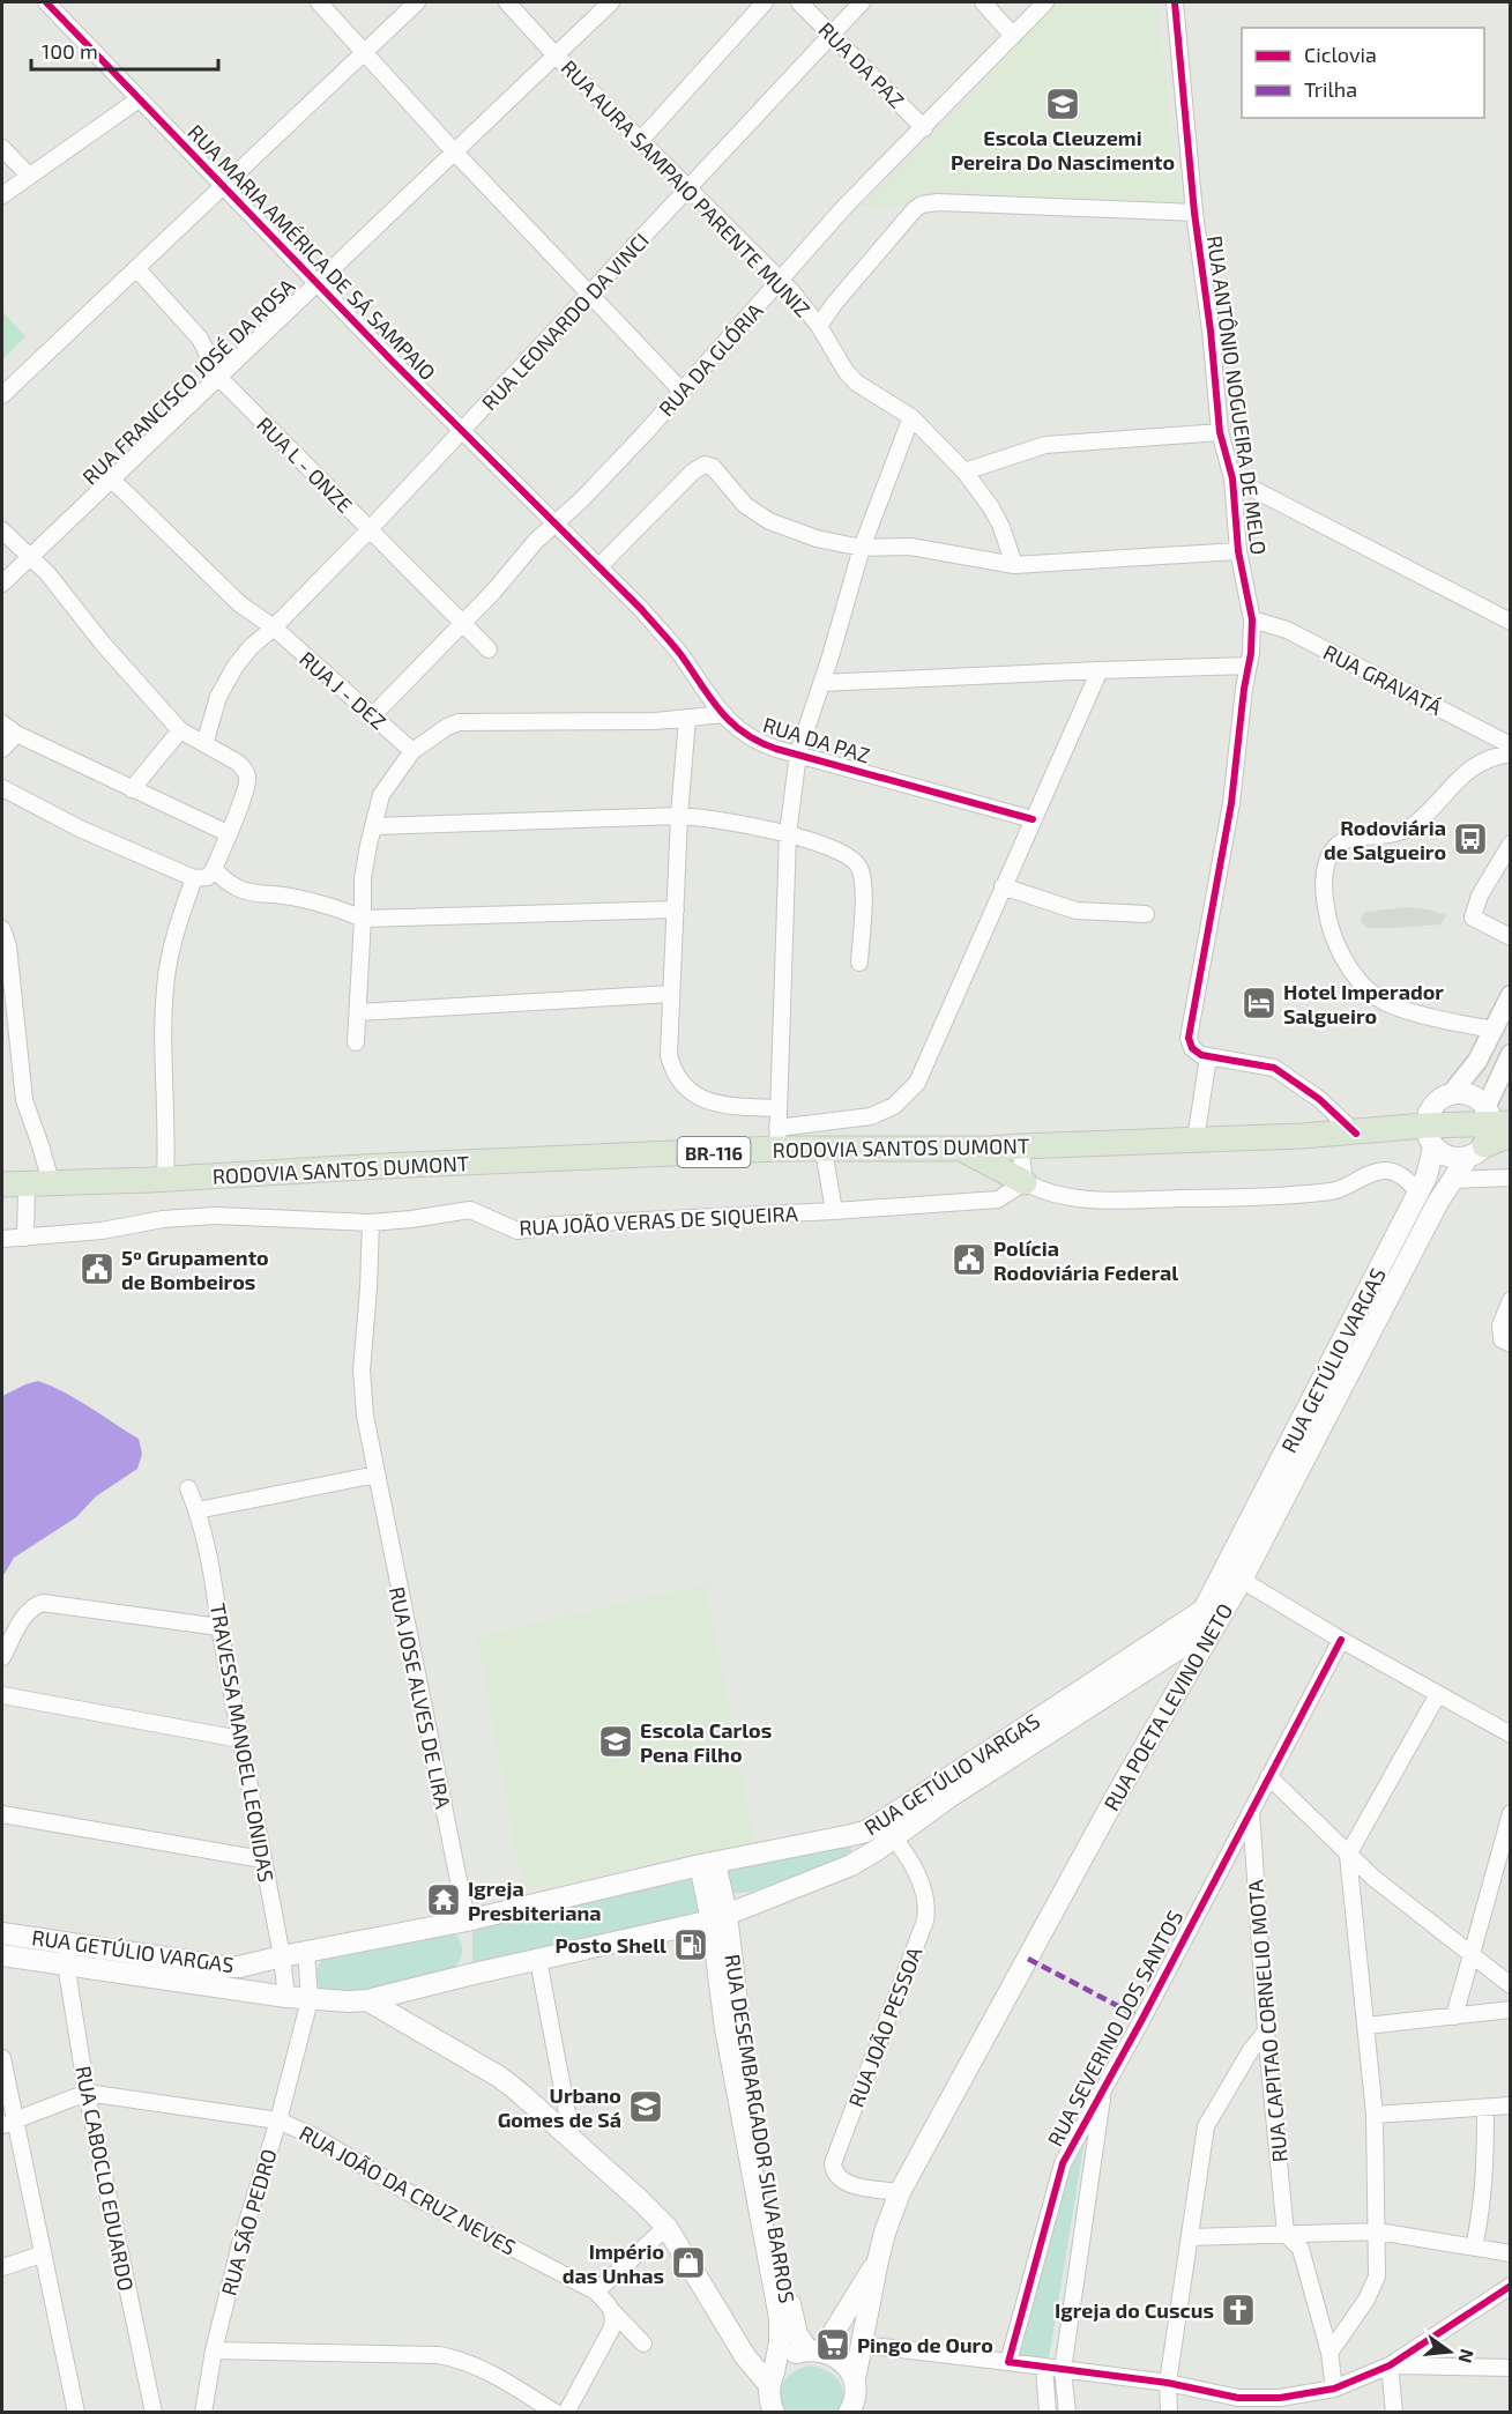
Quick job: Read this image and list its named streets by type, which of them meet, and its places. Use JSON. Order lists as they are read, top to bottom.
{
  "streets": {
    "highway": ["RODOVIA SANTOS DUMONT", "BR-116"],
    "main road": ["RUA GETÚLIO VARGAS", "RUA POETA LEVINO NETO", "RUA DESEMBARGADOR SILVA BARROS"],
    "street": [
      "RUA DA PAZ",
      "RUA AURA SAMPAIO PARENTE MUNIZ",
      "RUA MARIA AMÉRICA DE SÁ SAMPAIO",
      "RUA LEONARDO DA VINCI",
      "RUA DA GLÓRIA",
      "RUA FRANCISCO JOSÉ DA ROSA",
      "RUA ANTÔNIO NOGUEIRA DE MELO",
      "RUA L - ONZE",
      "RUA GRAVATÁ",
      "RUA J - DEZ",
      "RUA JOÃO VERAS DE SIQUEIRA",
      "RUA JOSE ALVES DE LIRA",
      "TRAVESSA MANOEL LEONIDAS",
      "RUA CAPITAO CORNELIO MOTA",
      "RUA JOÃO PESSOA",
      "RUA SEVERINO DOS SANTOS",
      "RUA CABOCLO EDUARDO",
      "RUA JOÃO DA CRUZ NEVES",
      "RUA SÃO PEDRO"
    ]
  },
  "crossings": [
    ["RUA DA PAZ", "RUA MARIA AMÉRICA DE SÁ SAMPAIO"],
    ["RUA DA PAZ", "RUA LEONARDO DA VINCI"],
    ["RUA DA PAZ", "RUA DA GLÓRIA"],
    ["RUA AURA SAMPAIO PARENTE MUNIZ", "RUA LEONARDO DA VINCI"],
    ["RUA AURA SAMPAIO PARENTE MUNIZ", "RUA DA GLÓRIA"],
    ["RUA AURA SAMPAIO PARENTE MUNIZ", "RUA FRANCISCO JOSÉ DA ROSA"],
    ["RUA MARIA AMÉRICA DE SÁ SAMPAIO", "RUA LEONARDO DA VINCI"],
    ["RUA MARIA AMÉRICA DE SÁ SAMPAIO", "RUA DA GLÓRIA"],
    ["RUA MARIA AMÉRICA DE SÁ SAMPAIO", "RUA FRANCISCO JOSÉ DA ROSA"],
    ["RUA LEONARDO DA VINCI", "RUA L - ONZE"],
    ["RUA LEONARDO DA VINCI", "RUA J - DEZ"],
    ["RUA DA GLÓRIA", "RUA L - ONZE"],
    ["RUA DA GLÓRIA", "RUA J - DEZ"],
    ["RUA FRANCISCO JOSÉ DA ROSA", "RUA L - ONZE"],
    ["RUA FRANCISCO JOSÉ DA ROSA", "RUA J - DEZ"],
    ["RUA ANTÔNIO NOGUEIRA DE MELO", "RUA GRAVATÁ"],
    ["RODOVIA SANTOS DUMONT", "RUA GETÚLIO VARGAS"],
    ["RODOVIA SANTOS DUMONT", "RUA POETA LEVINO NETO"],
    ["RUA JOÃO VERAS DE SIQUEIRA", "RUA JOSE ALVES DE LIRA"],
    ["RUA GETÚLIO VARGAS", "RUA JOSE ALVES DE LIRA"],
    ["RUA GETÚLIO VARGAS", "RUA POETA LEVINO NETO"],
    ["RUA GETÚLIO VARGAS", "TRAVESSA MANOEL LEONIDAS"],
    ["RUA GETÚLIO VARGAS", "RUA JOÃO PESSOA"],
    ["RUA GETÚLIO VARGAS", "RUA DESEMBARGADOR SILVA BARROS"],
    ["RUA GETÚLIO VARGAS", "RUA CABOCLO EDUARDO"],
    ["RUA GETÚLIO VARGAS", "RUA SÃO PEDRO"],
    ["RUA POETA LEVINO NETO", "RUA JOÃO PESSOA"],
    ["RUA POETA LEVINO NETO", "RUA DESEMBARGADOR SILVA BARROS"],
    ["RUA CAPITAO CORNELIO MOTA", "RUA SEVERINO DOS SANTOS"],
    ["RUA CABOCLO EDUARDO", "RUA JOÃO DA CRUZ NEVES"],
    ["RUA JOÃO DA CRUZ NEVES", "RUA SÃO PEDRO"]
  ],
  "places": {
    "school or university": ["Escola Cleuzemi Pereira Do Nascimento", "Escola Carlos Pena Filho", "Urbano Gomes de Sá"],
    "bus stop": ["Rodoviária de Salgueiro"],
    "hotel": ["Hotel Imperador Salgueiro"],
    "public building": ["Polícia Rodoviária Federal", "5º Grupamento de Bombeiros"],
    "temple": ["Igreja Presbiteriana"],
    "fuel station": ["Posto Shell"],
    "shop": ["Império das Unhas"],
    "church": ["Igreja do Cuscus"],
    "supermarket": ["Pingo de Ouro"]
  },
  "legend": ["Ciclovia", "Trilha"],
  "scale_bar": "100 m",
  "north": "right"
}
